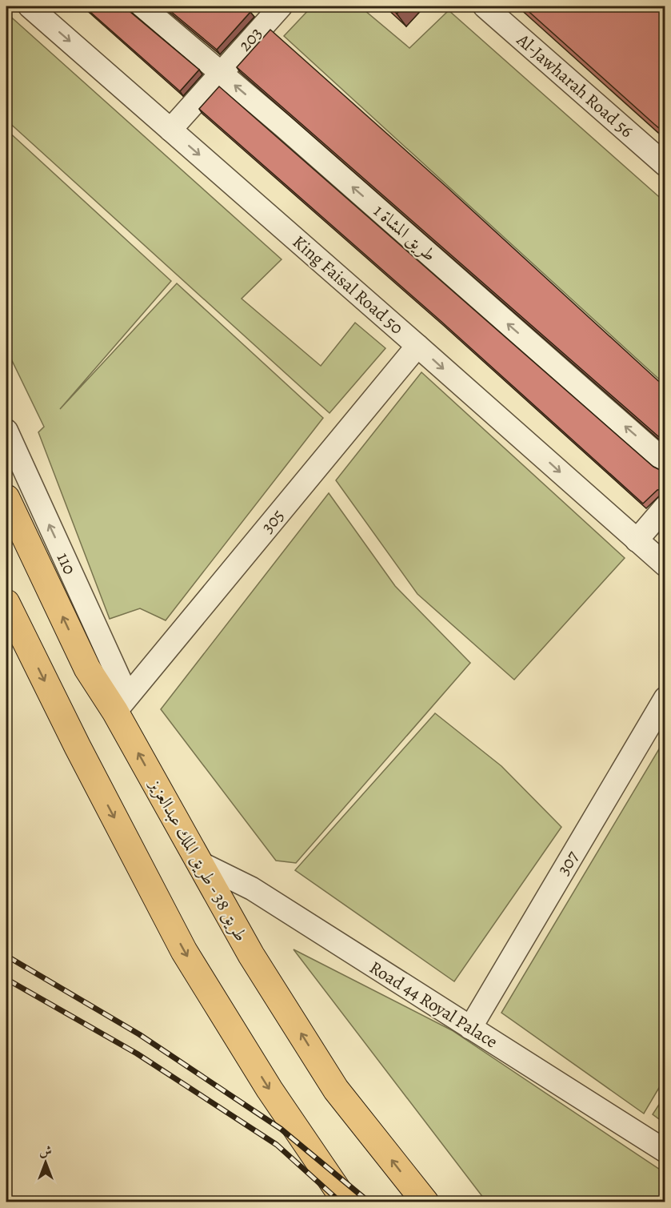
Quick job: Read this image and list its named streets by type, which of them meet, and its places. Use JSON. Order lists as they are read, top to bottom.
{
  "streets": {
    "main road": ["طريق 38 - طريق الملك عبدالعزيز"],
    "street": [
      "203",
      "Al-Jawharah Road 56",
      "طريق المشاة 1",
      "King Faisal Road 50",
      "305",
      "110",
      "307",
      "Road 44 Royal Palace"
    ]
  },
  "crossings": [
    ["203", "طريق المشاة 1"],
    ["203", "King Faisal Road 50"],
    ["King Faisal Road 50", "305"],
    ["305", "110"],
    ["305", "طريق 38 - طريق الملك عبدالعزيز"],
    ["110", "طريق 38 - طريق الملك عبدالعزيز"],
    ["طريق 38 - طريق الملك عبدالعزيز", "Road 44 Royal Palace"],
    ["307", "Road 44 Royal Palace"]
  ],
  "one_way": ["طريق المشاة 1", "King Faisal Road 50", "110"],
  "north": "top"
}
